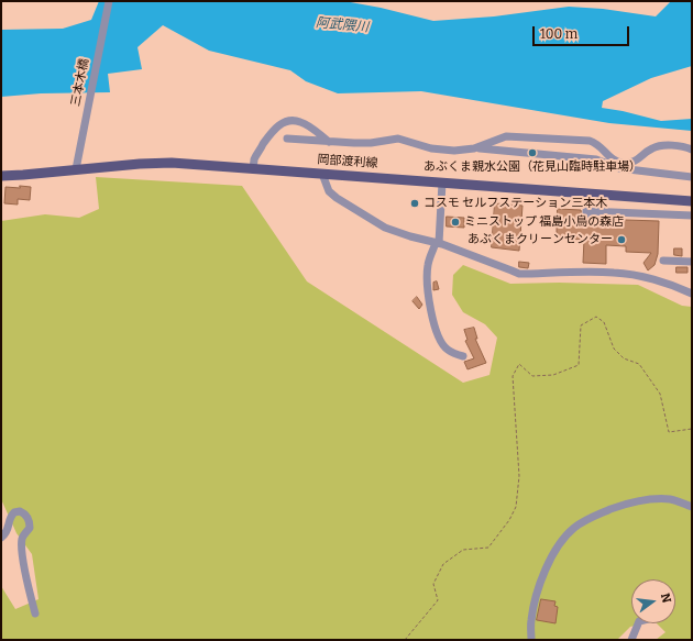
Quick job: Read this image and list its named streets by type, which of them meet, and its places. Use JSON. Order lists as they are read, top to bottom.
{
  "streets": {
    "main road": ["岡部渡利線"],
    "street": ["三本木橋"]
  },
  "crossings": [
    ["三本木橋", "岡部渡利線"]
  ],
  "water": ["阿武隈川"],
  "places": [
    "あぶくま親水公園（花見山臨時駐車場）",
    "コスモ セルフステーション三本木",
    "ミニストップ 福島小鳥の森店",
    "あぶくまクリーンセンター"
  ],
  "scale_bar": "100 m",
  "north": "right"
}
